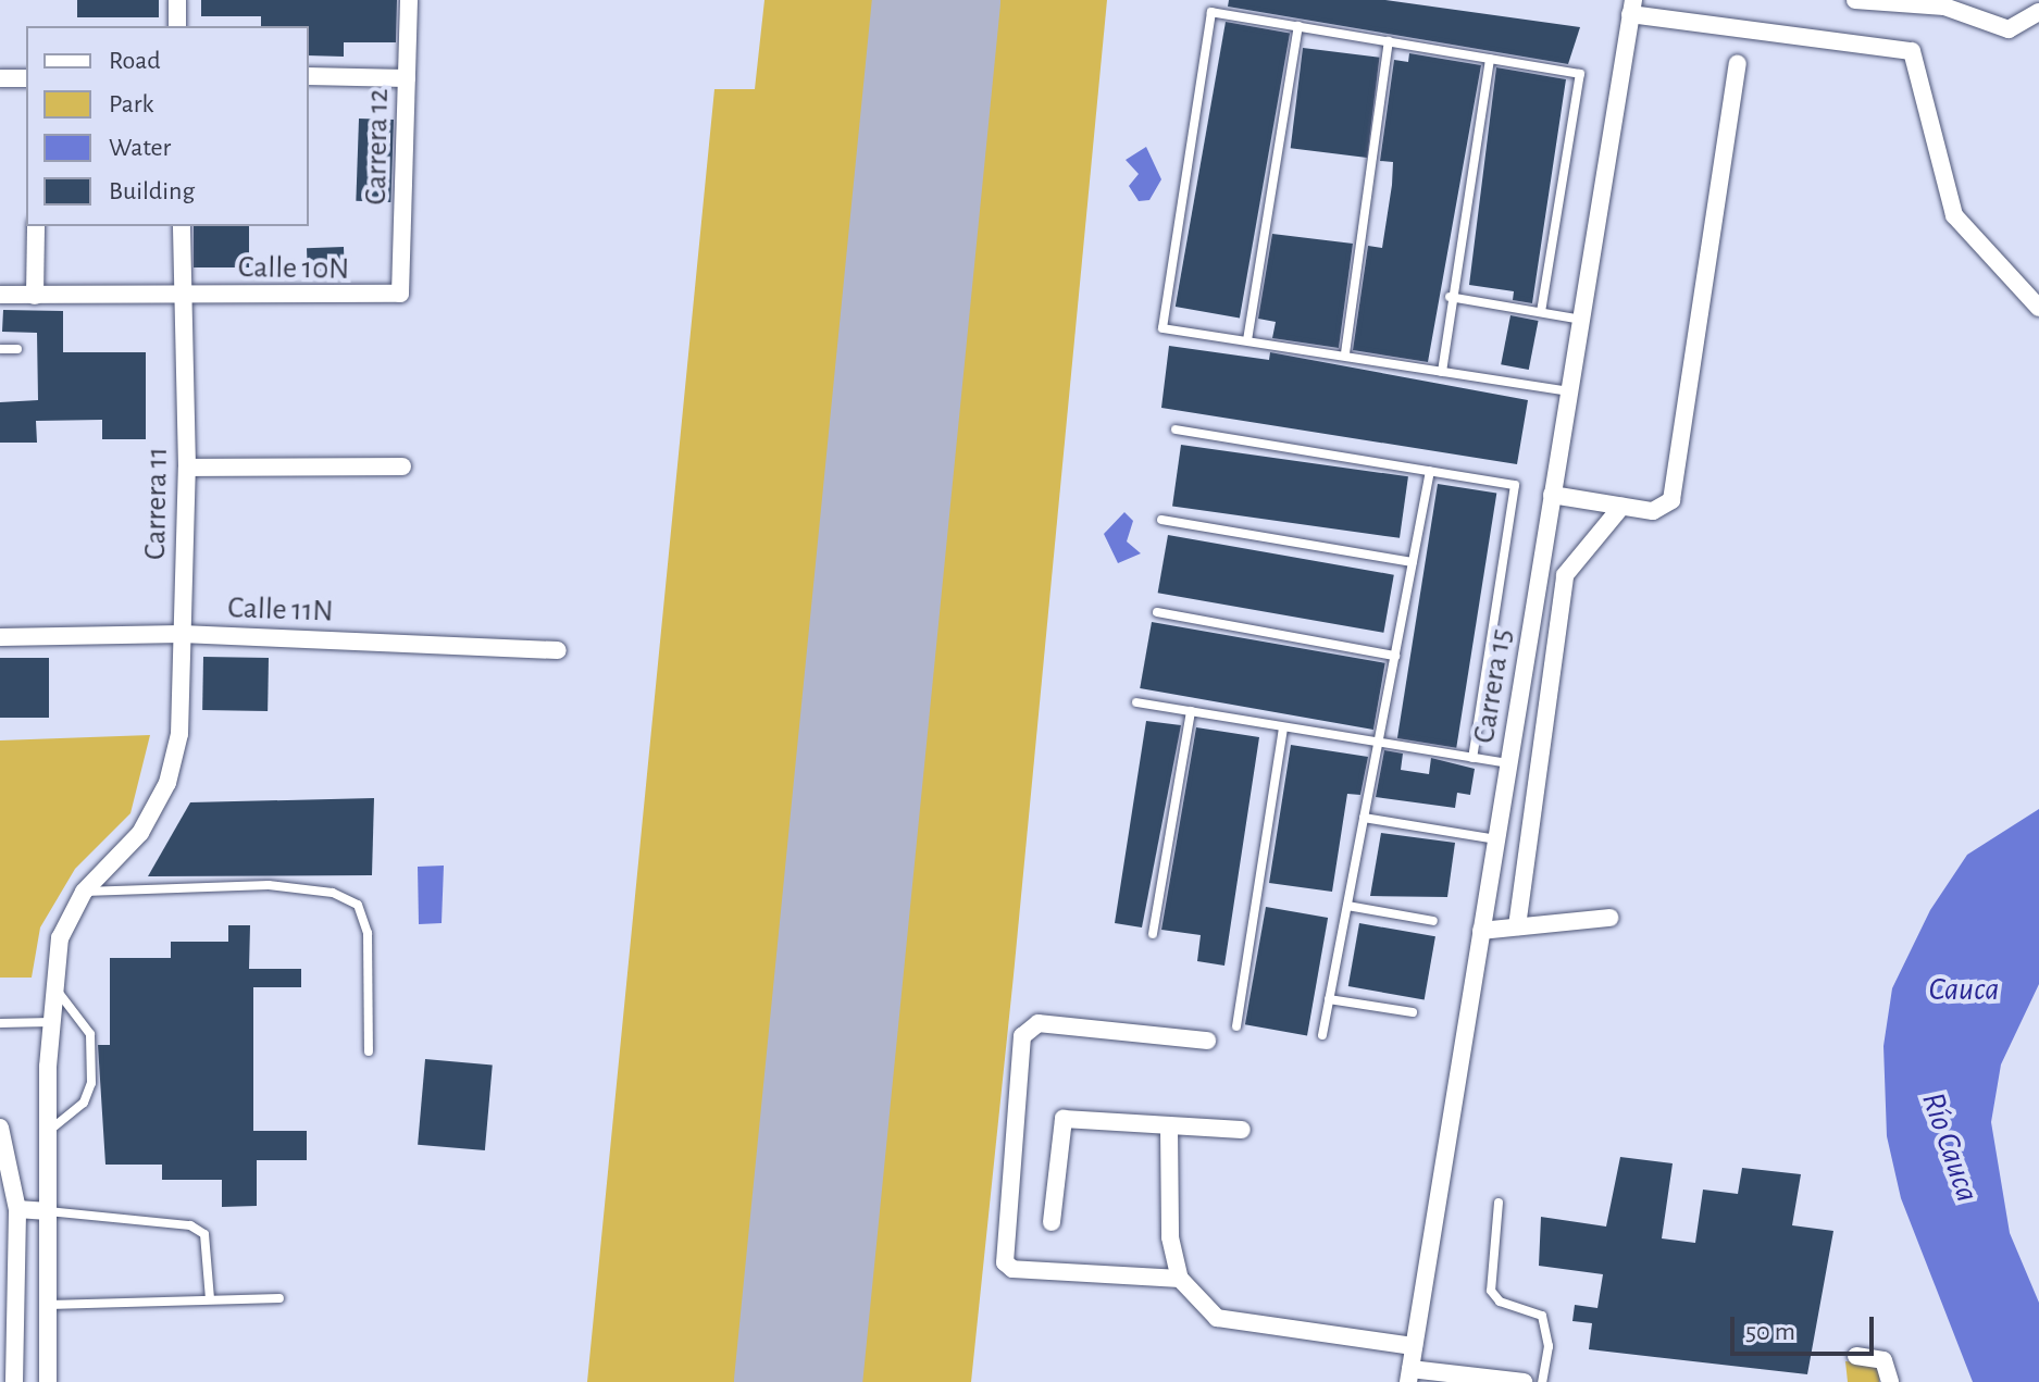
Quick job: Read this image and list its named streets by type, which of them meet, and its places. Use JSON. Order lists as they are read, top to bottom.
{
  "streets": {
    "street": [
      "Carrera 12",
      "Calle 10N",
      "Carrera 11",
      "Calle 11N",
      "Carrera 15"
    ]
  },
  "crossings": [
    ["Carrera 12", "Calle 10N"],
    ["Calle 10N", "Carrera 11"],
    ["Carrera 11", "Calle 11N"]
  ],
  "water": ["Cauca", "Río Cauca"],
  "legend": [
    "Road",
    "Park",
    "Water",
    "Building"
  ],
  "scale_bar": "50 m"
}
